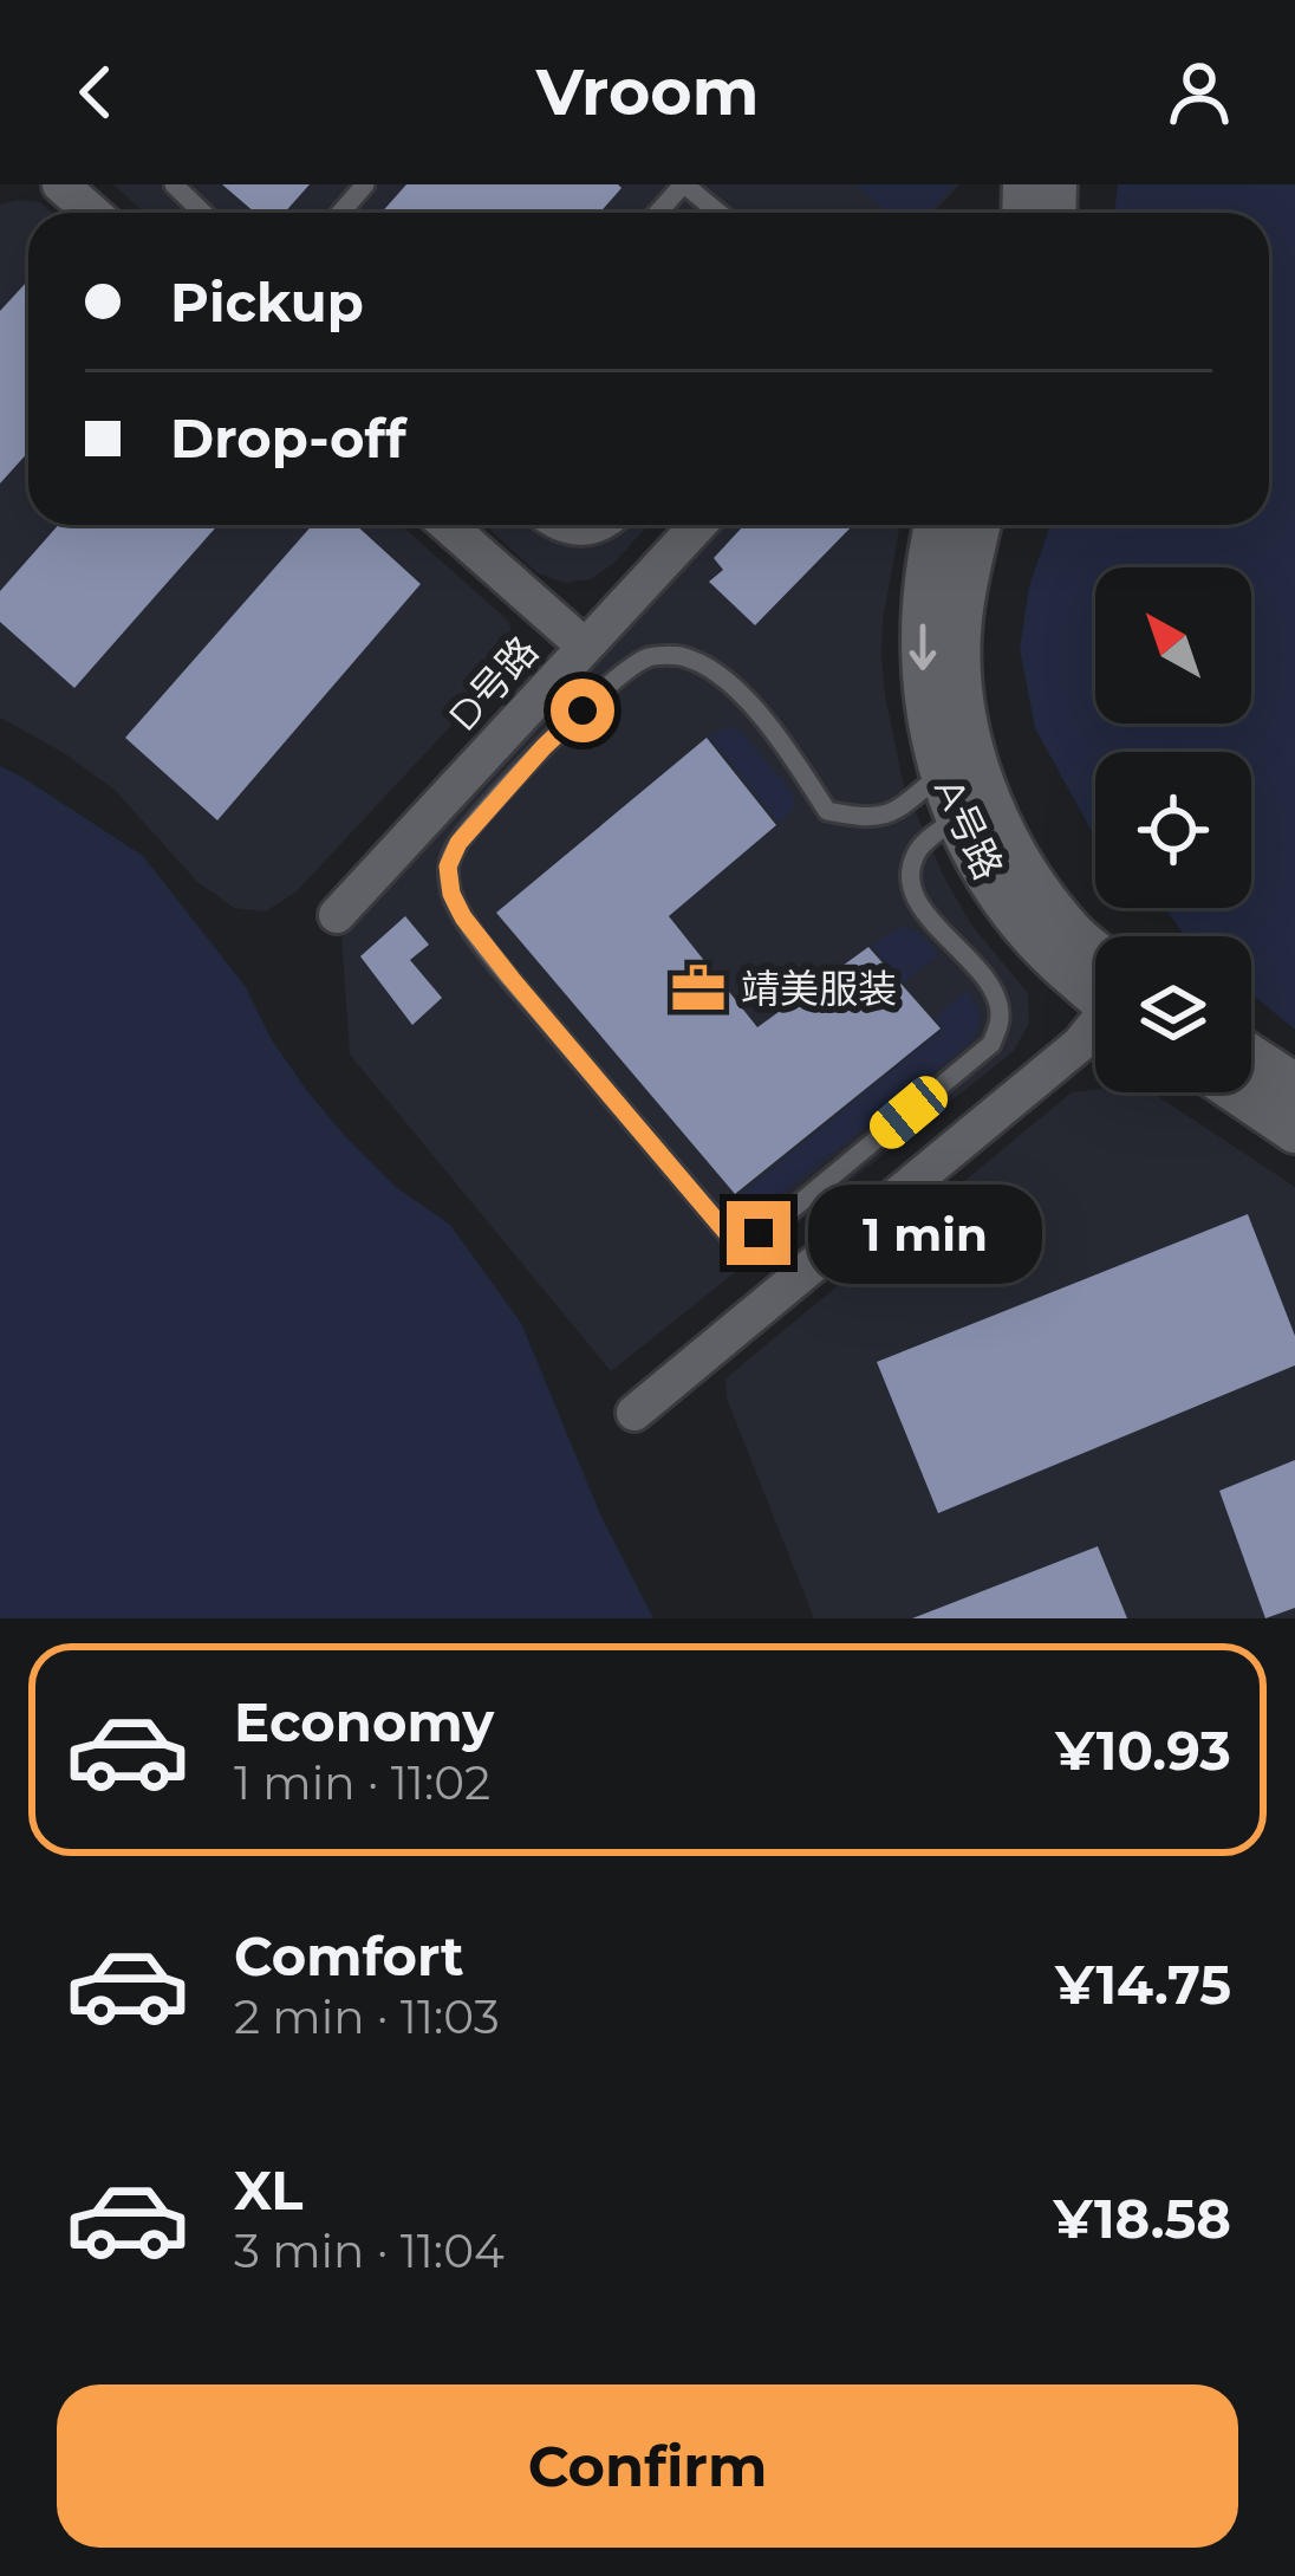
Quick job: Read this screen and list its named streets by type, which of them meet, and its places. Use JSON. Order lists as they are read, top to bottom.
{
  "streets": {
    "street": ["D号路", "A号路"]
  },
  "places": {
    "office": ["靖美服装"]
  },
  "north": "top left",
  "page": {
    "header": "Vroom",
    "banner": ["Pickup", "Drop-off"],
    "bubble": "1 min",
    "list": [
      {
        "name": "Economy",
        "note": "1 min · 11:02",
        "value": "¥10.93"
      },
      {
        "name": "Comfort",
        "note": "2 min · 11:03",
        "value": "¥14.75"
      },
      {
        "name": "XL",
        "note": "3 min · 11:04",
        "value": "¥18.58"
      }
    ],
    "buttons": "Confirm"
  }
}
